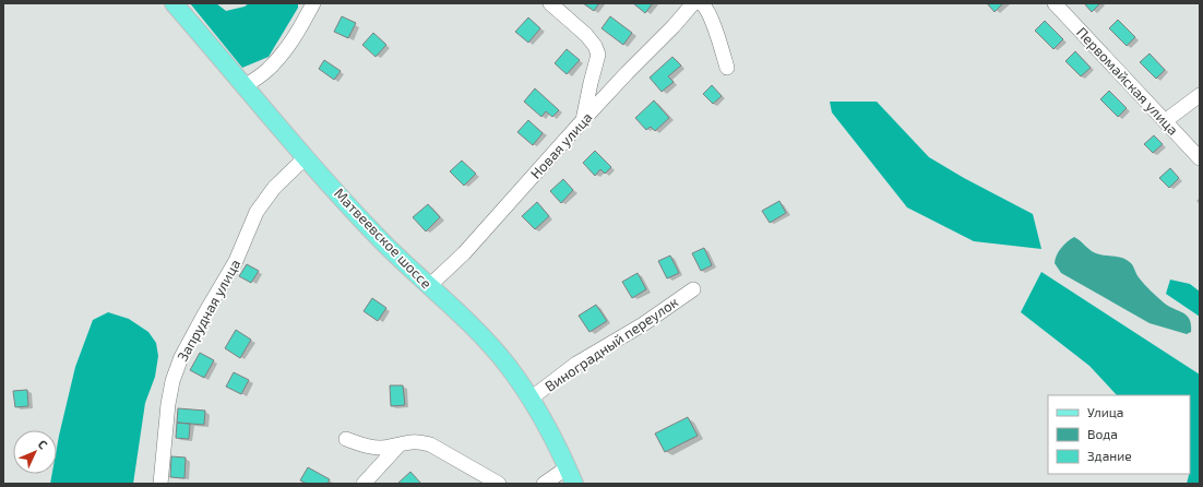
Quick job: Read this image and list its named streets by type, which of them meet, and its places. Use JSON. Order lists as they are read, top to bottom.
{
  "streets": {
    "main road": ["Матвеевское шоссе"],
    "street": [
      "Первомайская улица",
      "Новая улица",
      "Запрудная улица",
      "Виноградный переулок"
    ]
  },
  "crossings": [
    ["Новая улица", "Матвеевское шоссе"],
    ["Матвеевское шоссе", "Запрудная улица"],
    ["Матвеевское шоссе", "Виноградный переулок"]
  ],
  "legend": ["Улица", "Вода", "Здание"],
  "north": "top right"
}
